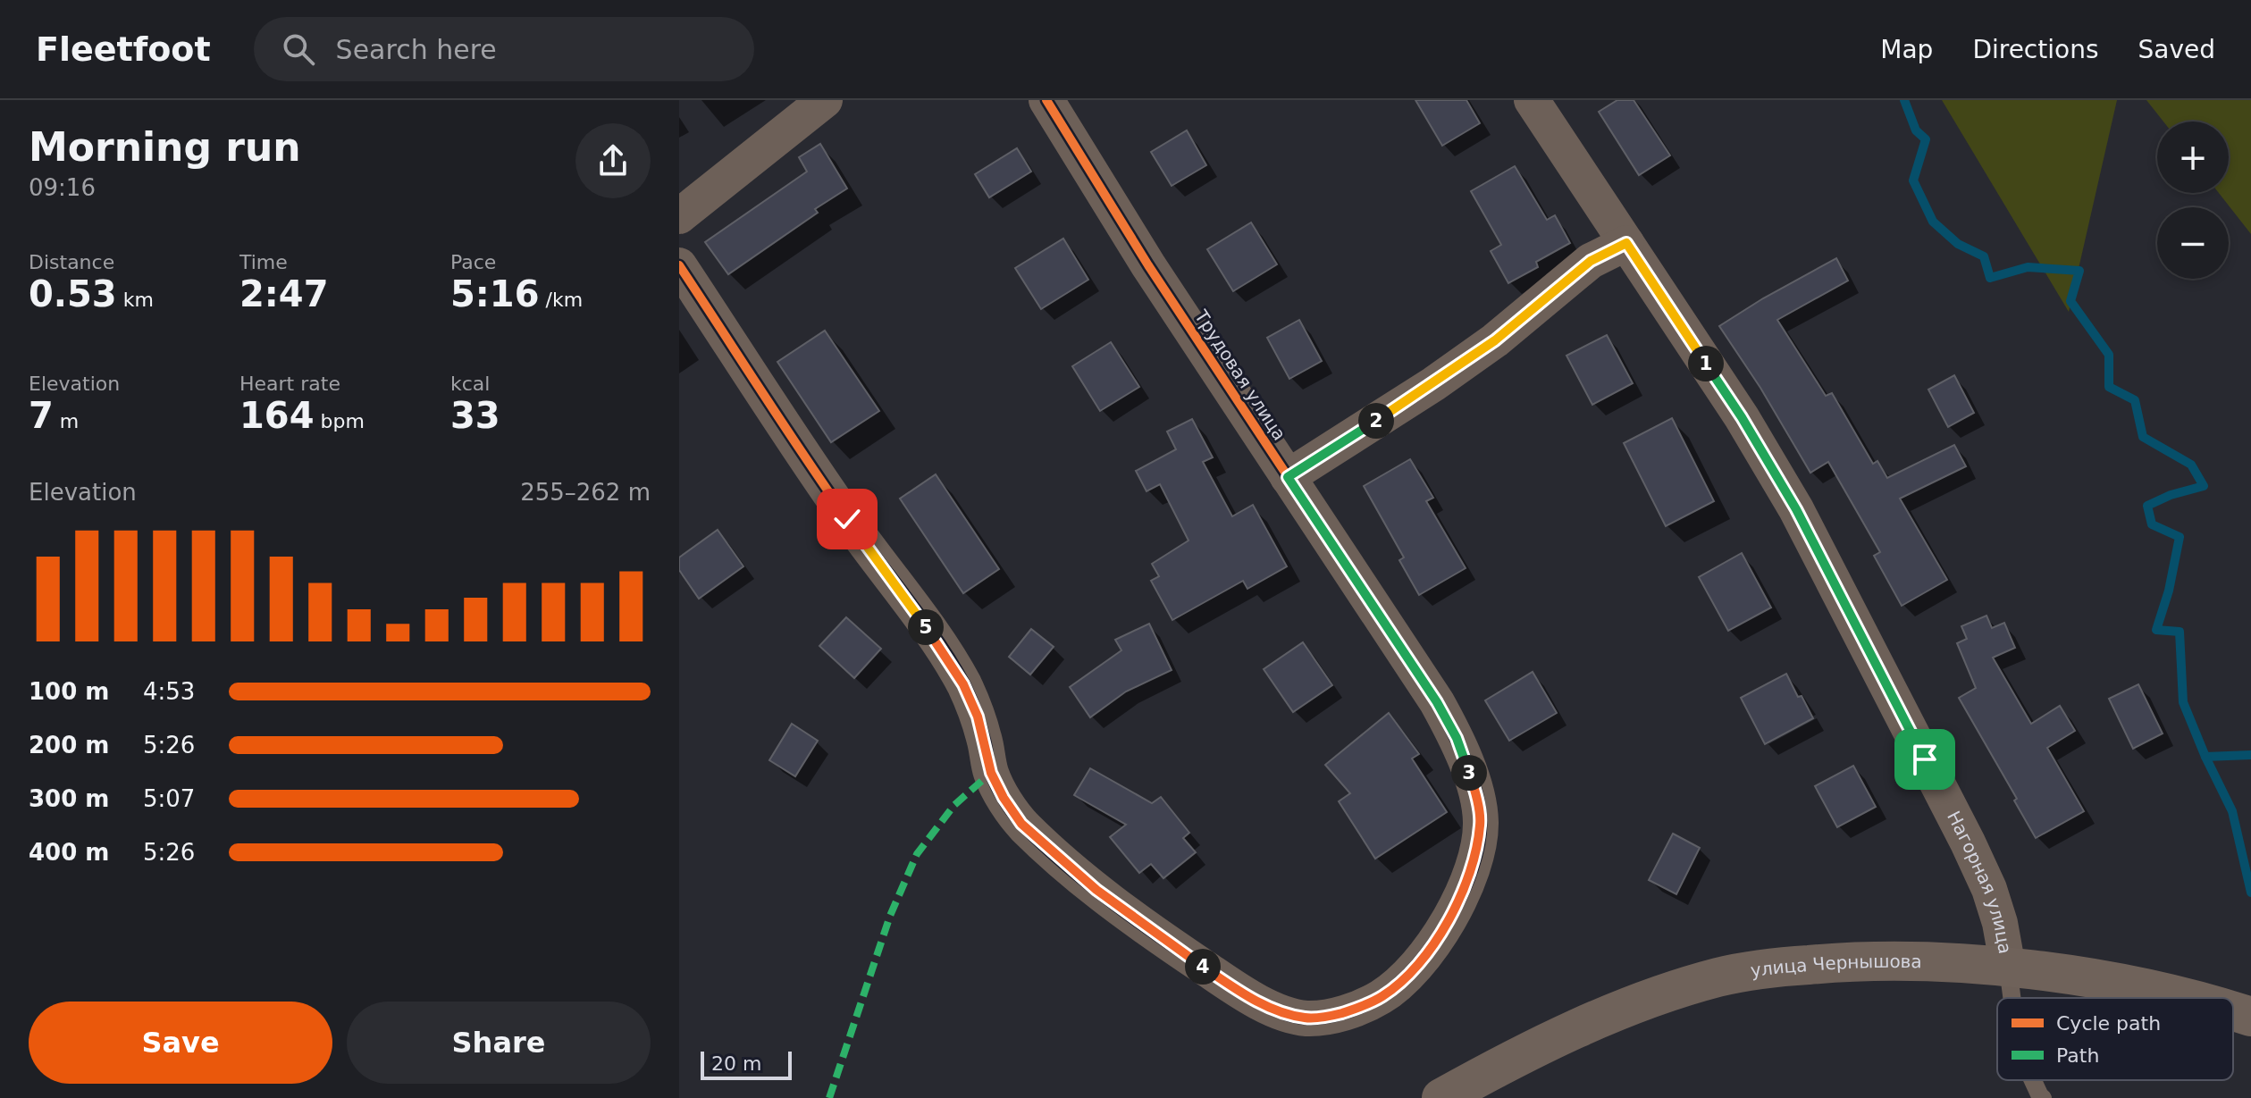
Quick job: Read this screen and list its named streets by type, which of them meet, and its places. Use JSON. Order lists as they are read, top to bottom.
{
  "streets": {
    "main road": ["улица Чернышова"],
    "street": ["Трудовая улица", "Нагорная улица"]
  },
  "crossings": [
    ["Нагорная улица", "улица Чернышова"]
  ],
  "legend": ["Cycle path", "Path"],
  "scale_bar": "20 m",
  "page": {
    "header": "Fleetfoot",
    "search": "Search here",
    "nav": ["Map", "Directions", "Saved"],
    "heading": ["Morning run", "09:16"],
    "map_buttons": ["+", "−"],
    "stats": [
      ["Distance", "0.53 km"],
      ["Time", "2:47"],
      ["Pace", "5:16 /km"],
      ["Elevation", "7 m"],
      ["Heart rate", "164 bpm"],
      ["kcal", "33"]
    ],
    "pins": [
      "1",
      "2",
      "5",
      "3",
      "4"
    ],
    "chart": ["Elevation", "255–262 m"],
    "list": [
      {
        "name": "100 m",
        "note": "4:53"
      },
      {
        "name": "200 m",
        "note": "5:26"
      },
      {
        "name": "300 m",
        "note": "5:07"
      },
      {
        "name": "400 m",
        "note": "5:26"
      }
    ],
    "buttons": ["Save", "Share"],
    "scale": "20 m"
  }
}
